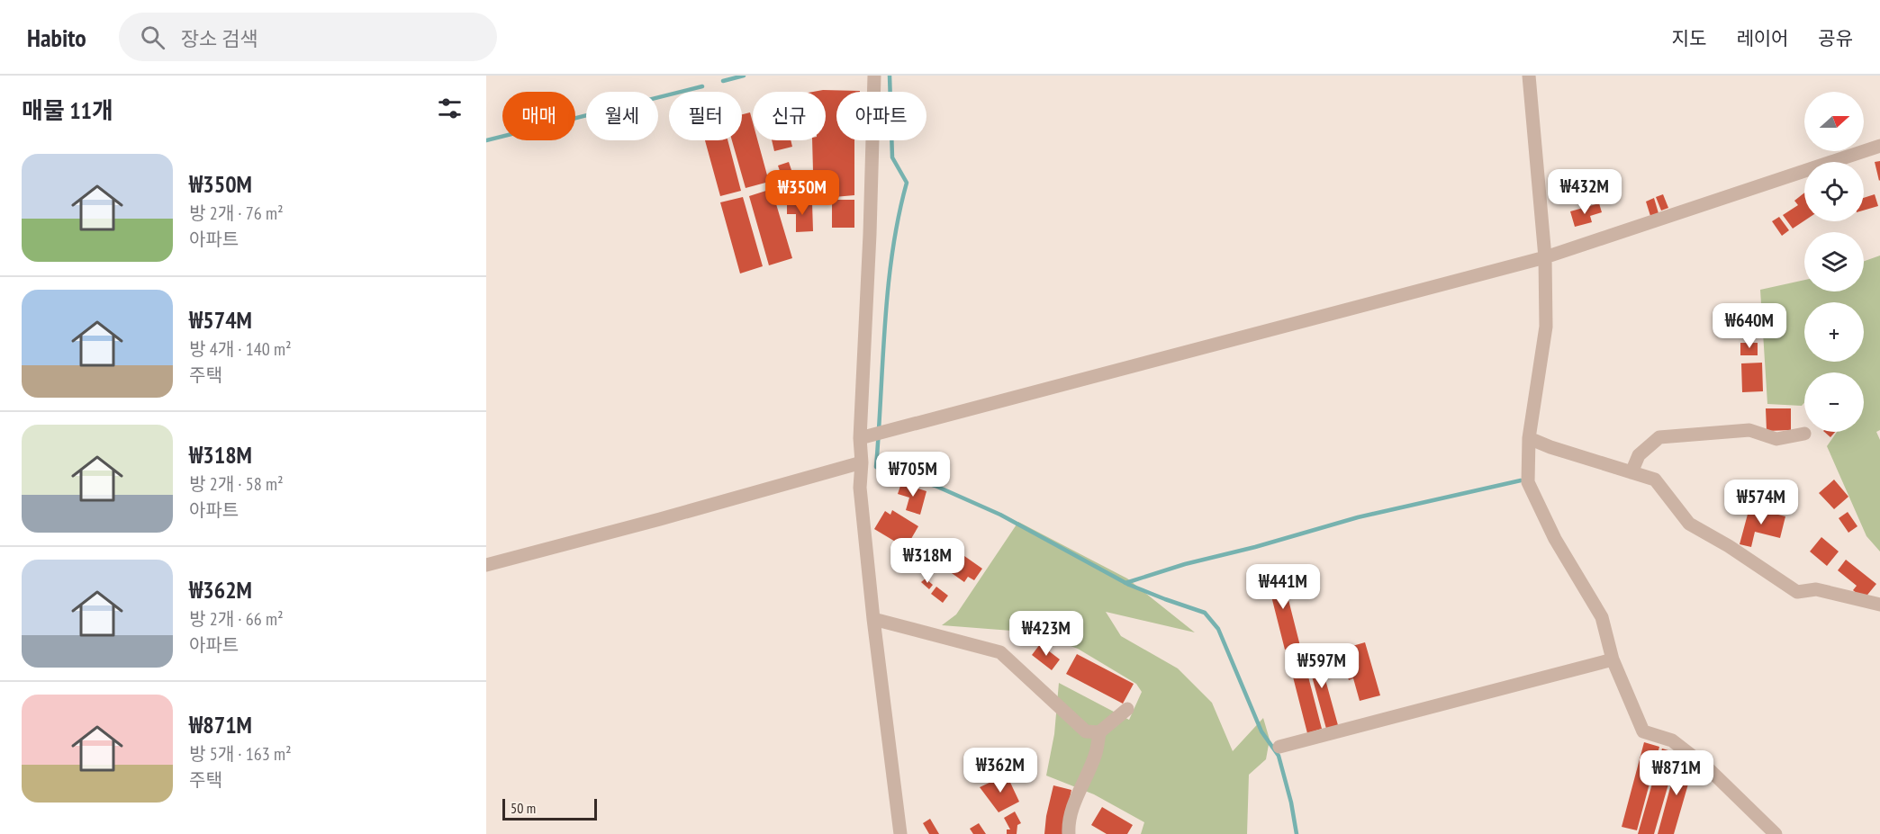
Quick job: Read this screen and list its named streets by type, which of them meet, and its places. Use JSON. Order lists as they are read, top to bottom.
{
  "scale_bar": "50 m",
  "north": "right",
  "page": {
    "header": "Habito",
    "search": "장소 검색",
    "nav": ["지도", "레이어", "공유"],
    "heading": "매물 11개",
    "map_buttons": ["+", "−"],
    "chip": [
      "매매",
      "월세",
      "필터",
      "신규",
      "아파트"
    ],
    "list": [
      {
        "name": "₩350M",
        "note": "방 2개 · 76 m² · 아파트"
      },
      {
        "name": "₩574M",
        "note": "방 4개 · 140 m² · 주택"
      },
      {
        "name": "₩318M",
        "note": "방 2개 · 58 m² · 아파트"
      },
      {
        "name": "₩362M",
        "note": "방 2개 · 66 m² · 아파트"
      },
      {
        "name": "₩871M",
        "note": "방 5개 · 163 m² · 주택"
      }
    ],
    "price": [
      "₩432M",
      "₩350M",
      "₩640M",
      "₩705M",
      "₩574M",
      "₩318M",
      "₩441M",
      "₩423M",
      "₩597M",
      "₩362M",
      "₩871M"
    ],
    "scale": "50 m"
  }
}
